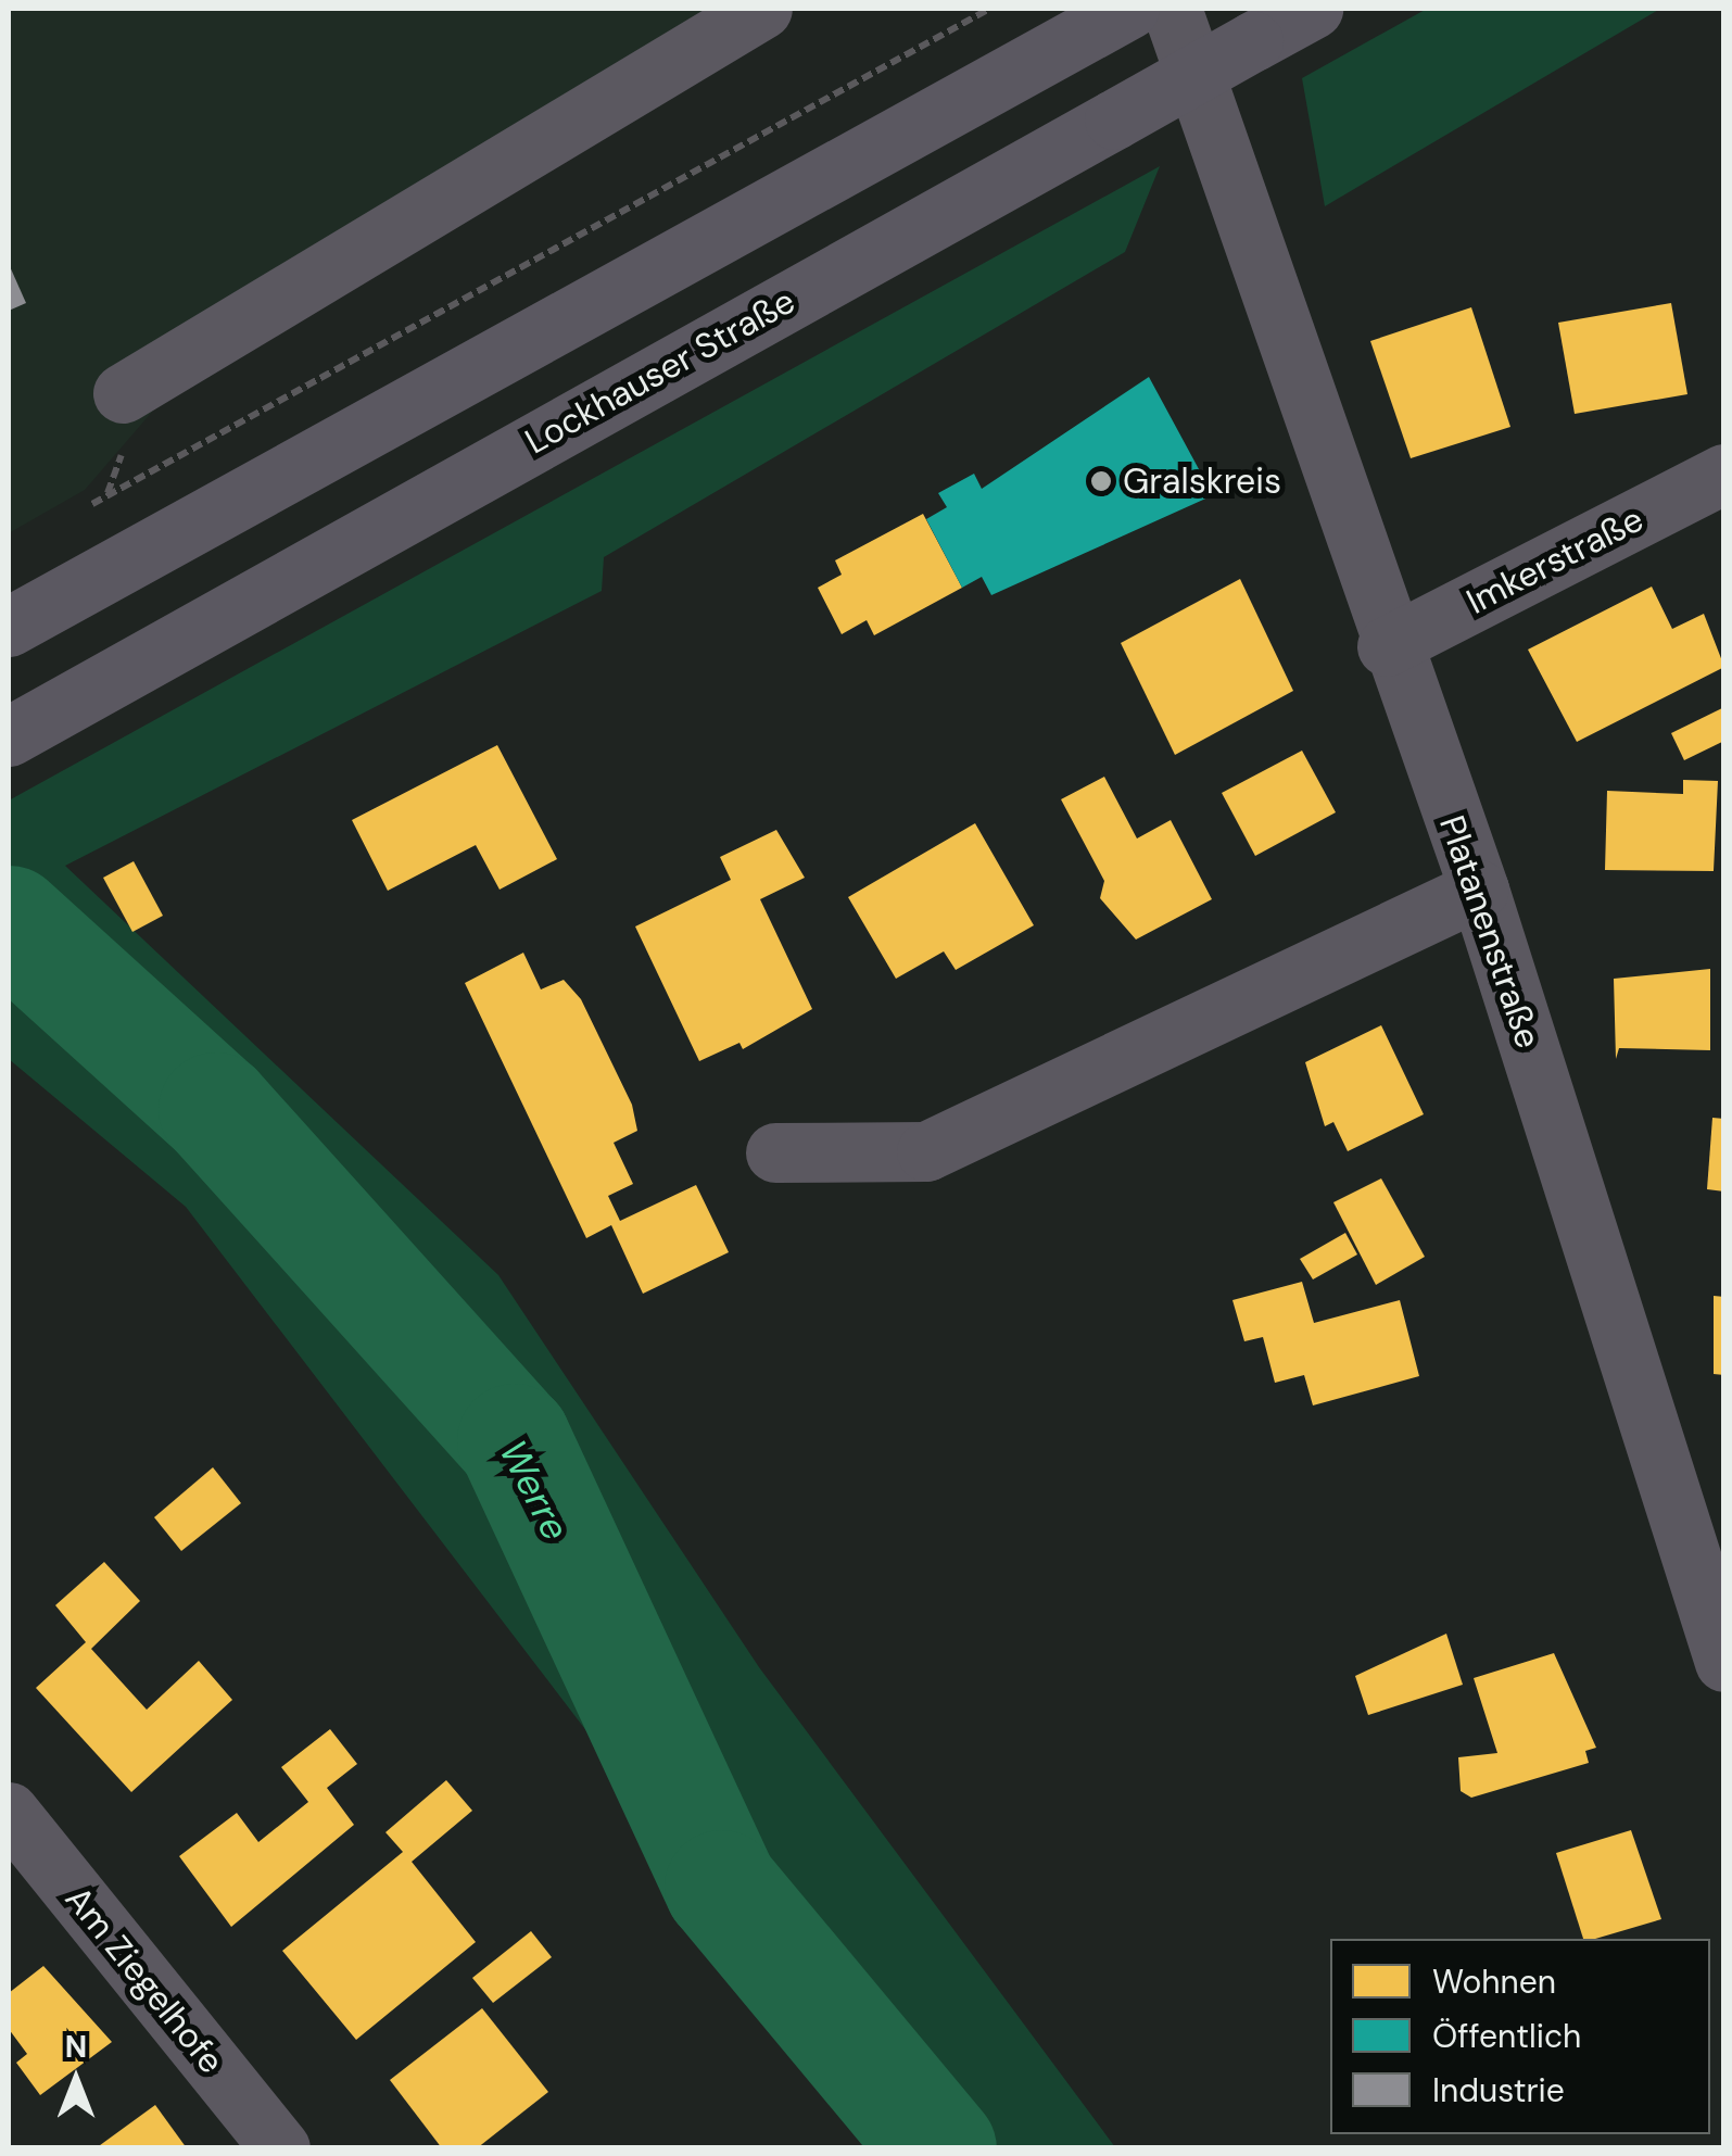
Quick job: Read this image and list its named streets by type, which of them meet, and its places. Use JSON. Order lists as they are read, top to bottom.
{
  "streets": {
    "main road": ["Lockhauser Straße"],
    "street": ["Imkerstraße", "Platanenstraße", "Am Ziegelhofe"]
  },
  "crossings": [
    ["Imkerstraße", "Platanenstraße"]
  ],
  "water": ["Werre"],
  "places": ["Gralskreis"],
  "legend": ["Wohnen", "Öffentlich", "Industrie"],
  "north": "top"
}
